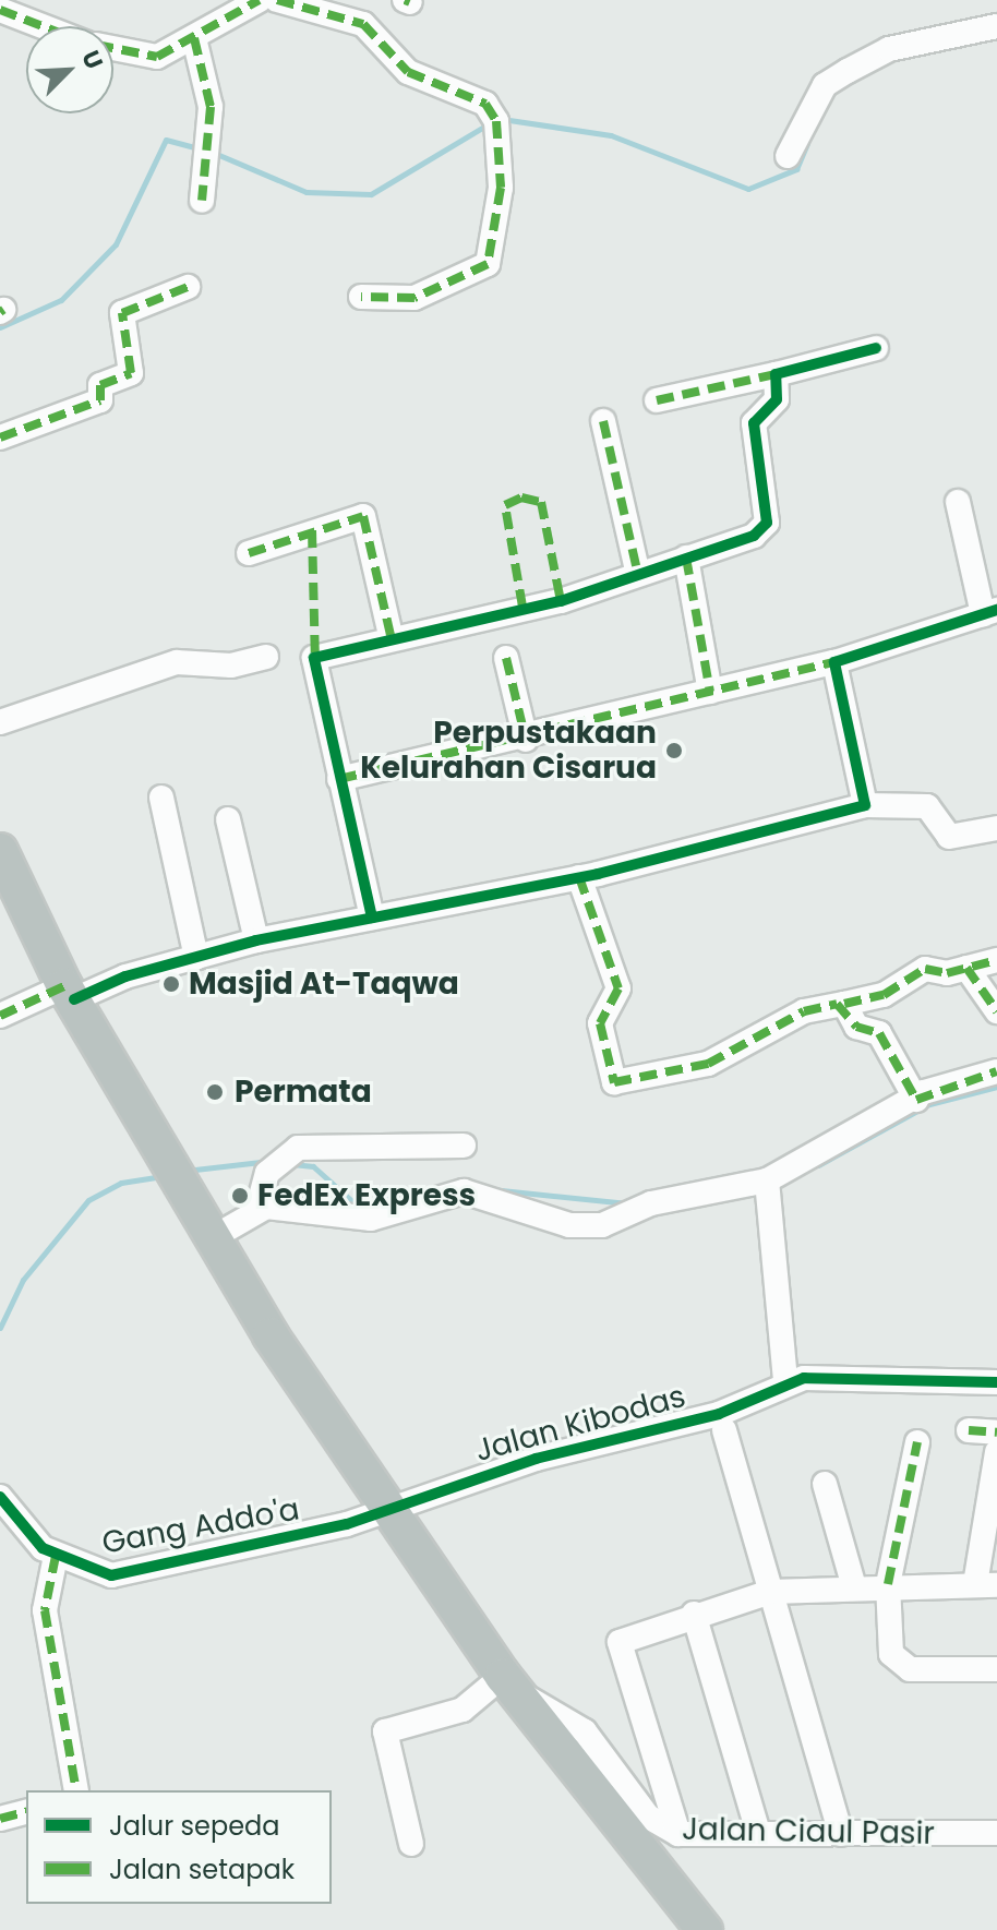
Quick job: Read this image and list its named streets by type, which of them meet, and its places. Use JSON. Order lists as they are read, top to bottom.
{
  "streets": {
    "street": ["Jalan Kibodas", "Gang Addo'a", "Jalan Ciaul Pasir"]
  },
  "crossings": [
    ["Jalan Kibodas", "Gang Addo'a"]
  ],
  "places": [
    "Perpustakaan Kelurahan Cisarua",
    "Masjid At-Taqwa",
    "Permata",
    "FedEx Express"
  ],
  "legend": ["Jalur sepeda", "Jalan setapak"],
  "north": "top right"
}
